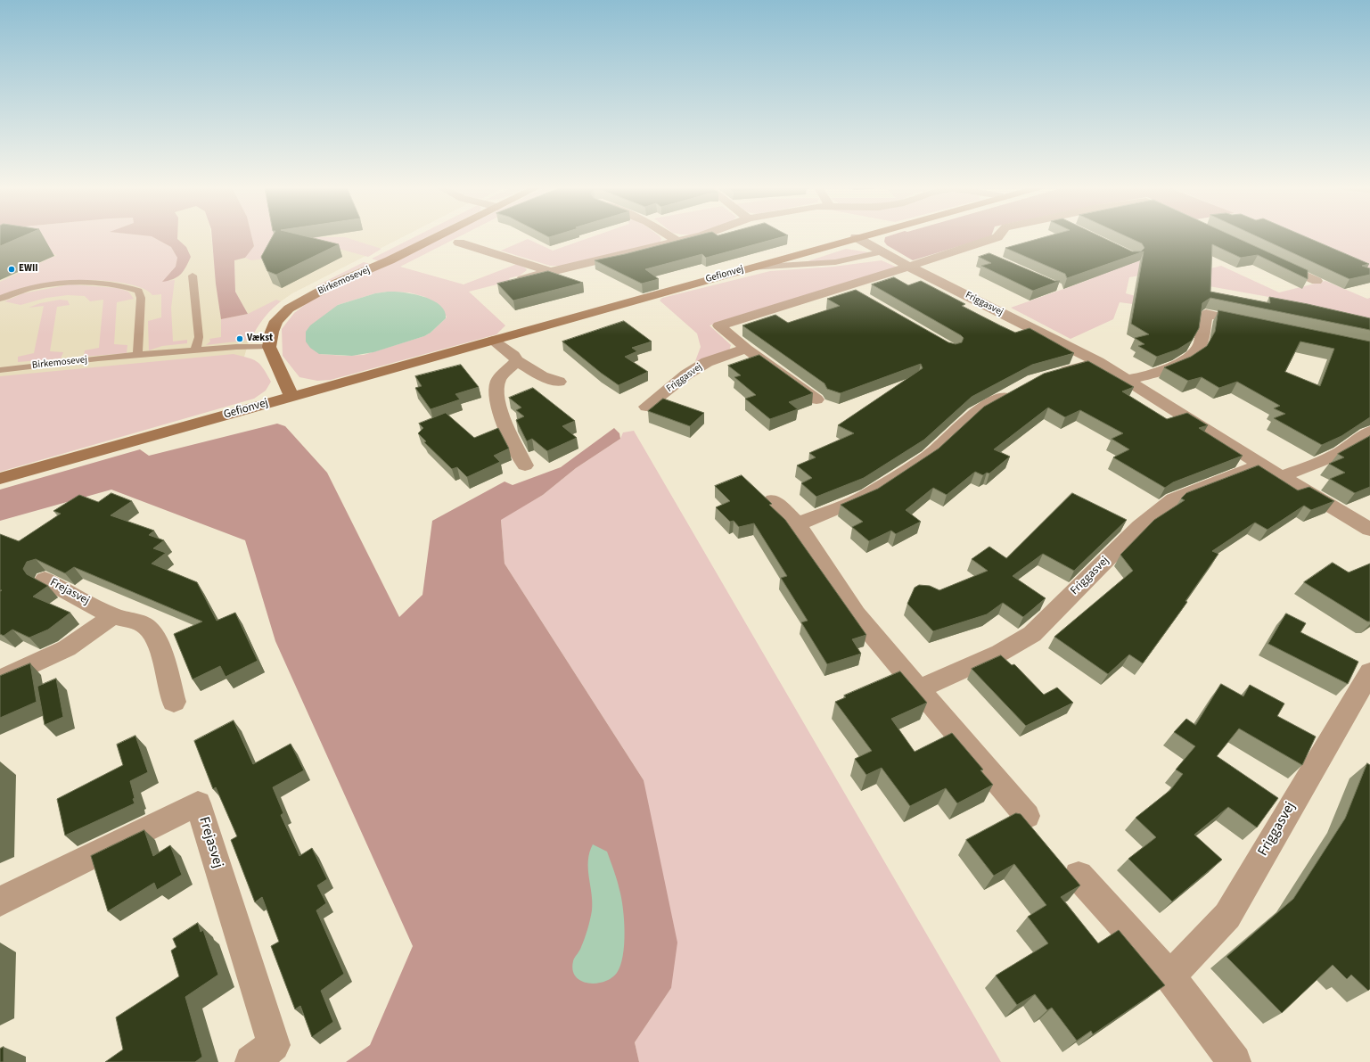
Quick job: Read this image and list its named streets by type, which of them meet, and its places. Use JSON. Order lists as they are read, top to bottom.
{
  "streets": {
    "street": [
      "Gefionvej",
      "Birkemosevej",
      "Friggasvej",
      "Frejasvej"
    ]
  },
  "crossings": [
    ["Gefionvej", "Friggasvej"]
  ],
  "places": ["EWII", "Vækst"]
}
